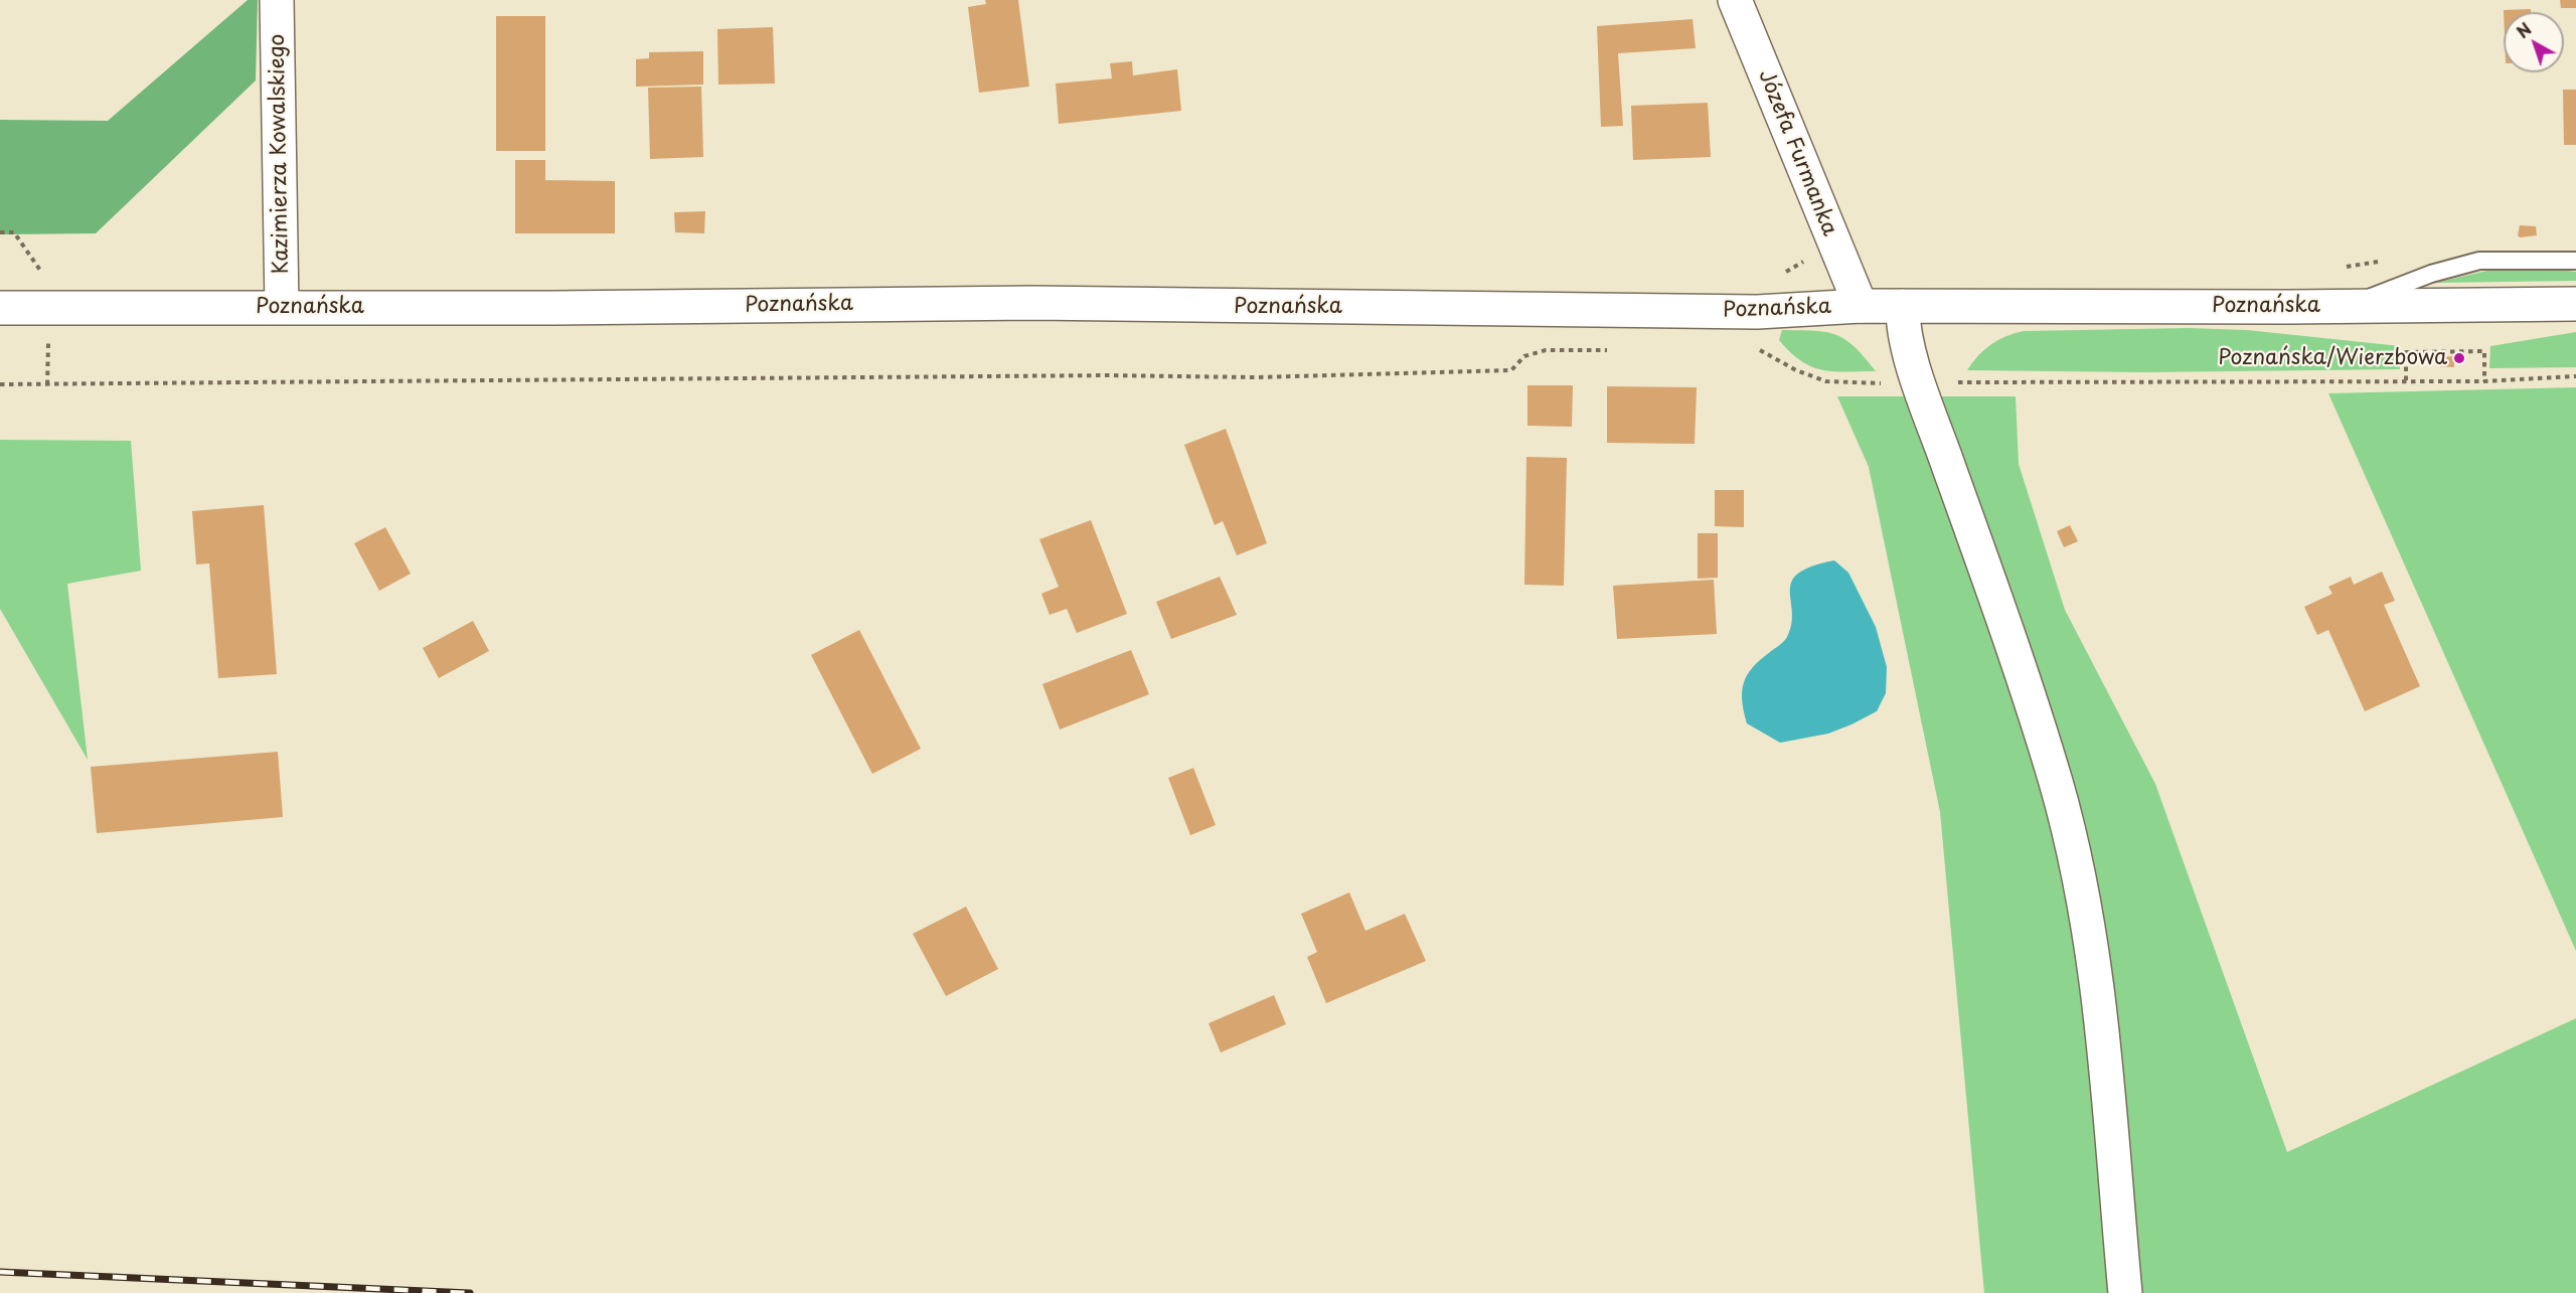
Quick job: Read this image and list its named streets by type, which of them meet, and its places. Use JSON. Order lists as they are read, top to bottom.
{
  "streets": {
    "main road": ["Józefa Furmanka", "Kazimierza Kowalskiego", "Poznańska"]
  },
  "crossings": [
    ["Józefa Furmanka", "Poznańska"],
    ["Kazimierza Kowalskiego", "Poznańska"]
  ],
  "places": ["Poznańska/Wierzbowa"],
  "north": "top left"
}
